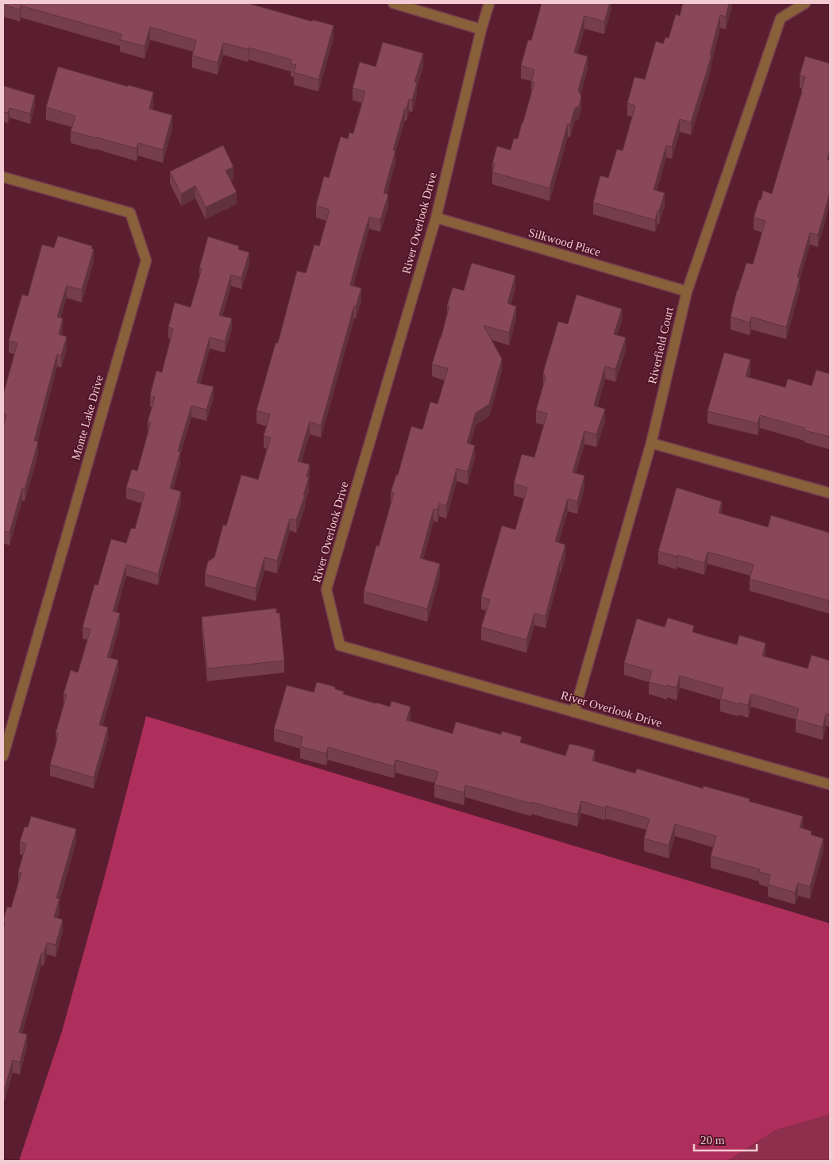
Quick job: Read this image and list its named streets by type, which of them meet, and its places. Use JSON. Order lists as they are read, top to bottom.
{
  "streets": {
    "street": [
      "River Overlook Drive",
      "Silkwood Place",
      "Riverfield Court",
      "Monte Lake Drive"
    ]
  },
  "crossings": [
    ["River Overlook Drive", "Silkwood Place"],
    ["River Overlook Drive", "Riverfield Court"],
    ["Silkwood Place", "Riverfield Court"]
  ],
  "scale_bar": "20 m"
}
